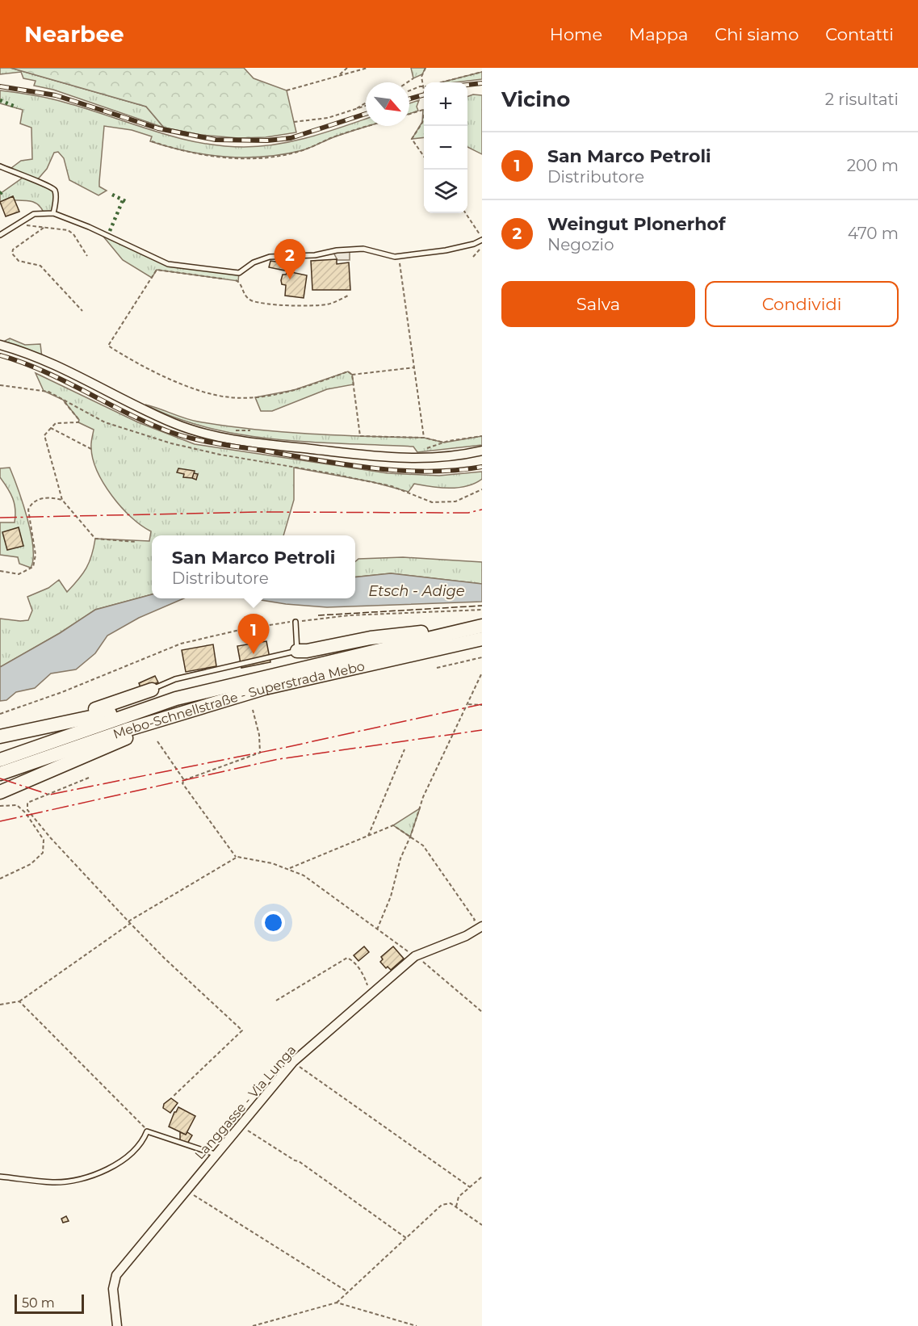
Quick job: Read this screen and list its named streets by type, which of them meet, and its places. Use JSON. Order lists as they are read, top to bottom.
{
  "streets": {
    "highway": ["Mebo-Schnellstraße - Superstrada Mebo"],
    "street": ["Langgasse - Via Lunga"]
  },
  "water": ["Etsch - Adige"],
  "scale_bar": "50 m",
  "north": "bottom right",
  "page": {
    "header": "Nearbee",
    "nav": [
      "Home",
      "Mappa",
      "Chi siamo",
      "Contatti"
    ],
    "heading": ["Vicino", "2 risultati"],
    "map_buttons": ["+", "−"],
    "list": [
      {
        "mark": "1",
        "name": "San Marco Petroli",
        "note": "Distributore",
        "value": "200 m"
      },
      {
        "mark": "2",
        "name": "Weingut Plonerhof",
        "note": "Negozio",
        "value": "470 m"
      }
    ],
    "pins": ["2", "1"],
    "buttons": ["Salva", "Condividi"],
    "popup": ["San Marco Petroli", "Distributore"],
    "scale": "50 m"
  }
}
